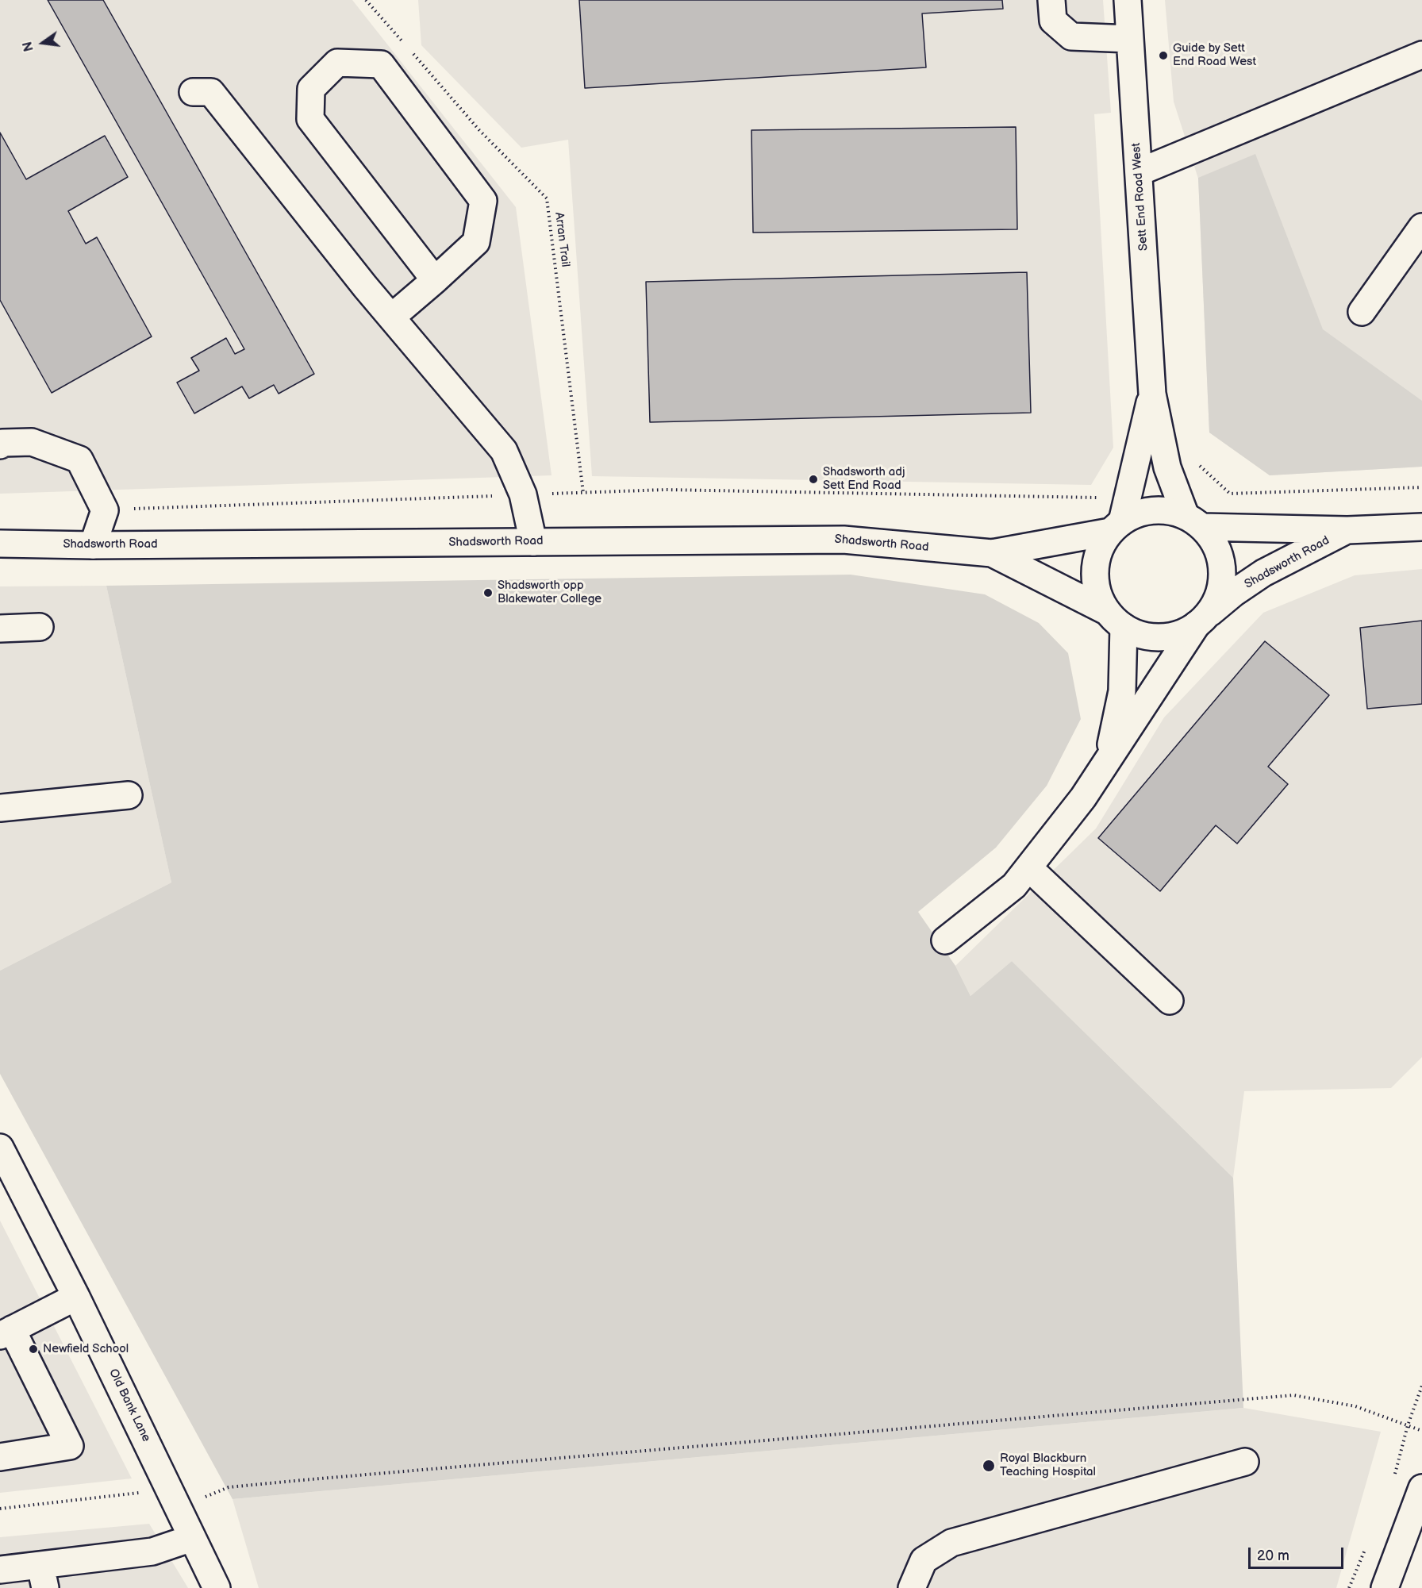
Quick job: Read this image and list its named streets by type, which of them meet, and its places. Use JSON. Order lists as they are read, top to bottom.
{
  "streets": {
    "main road": ["Sett End Road West", "Shadsworth Road", "Old Bank Lane"],
    "path": ["Arran Trail"]
  },
  "crossings": [
    ["Sett End Road West", "Shadsworth Road"]
  ],
  "places": [
    "Guide by Sett End Road West",
    "Shadsworth adj Sett End Road",
    "Shadsworth opp Blakewater College",
    "Newfield School",
    "Royal Blackburn Teaching Hospital"
  ],
  "scale_bar": "20 m",
  "north": "left"
}
